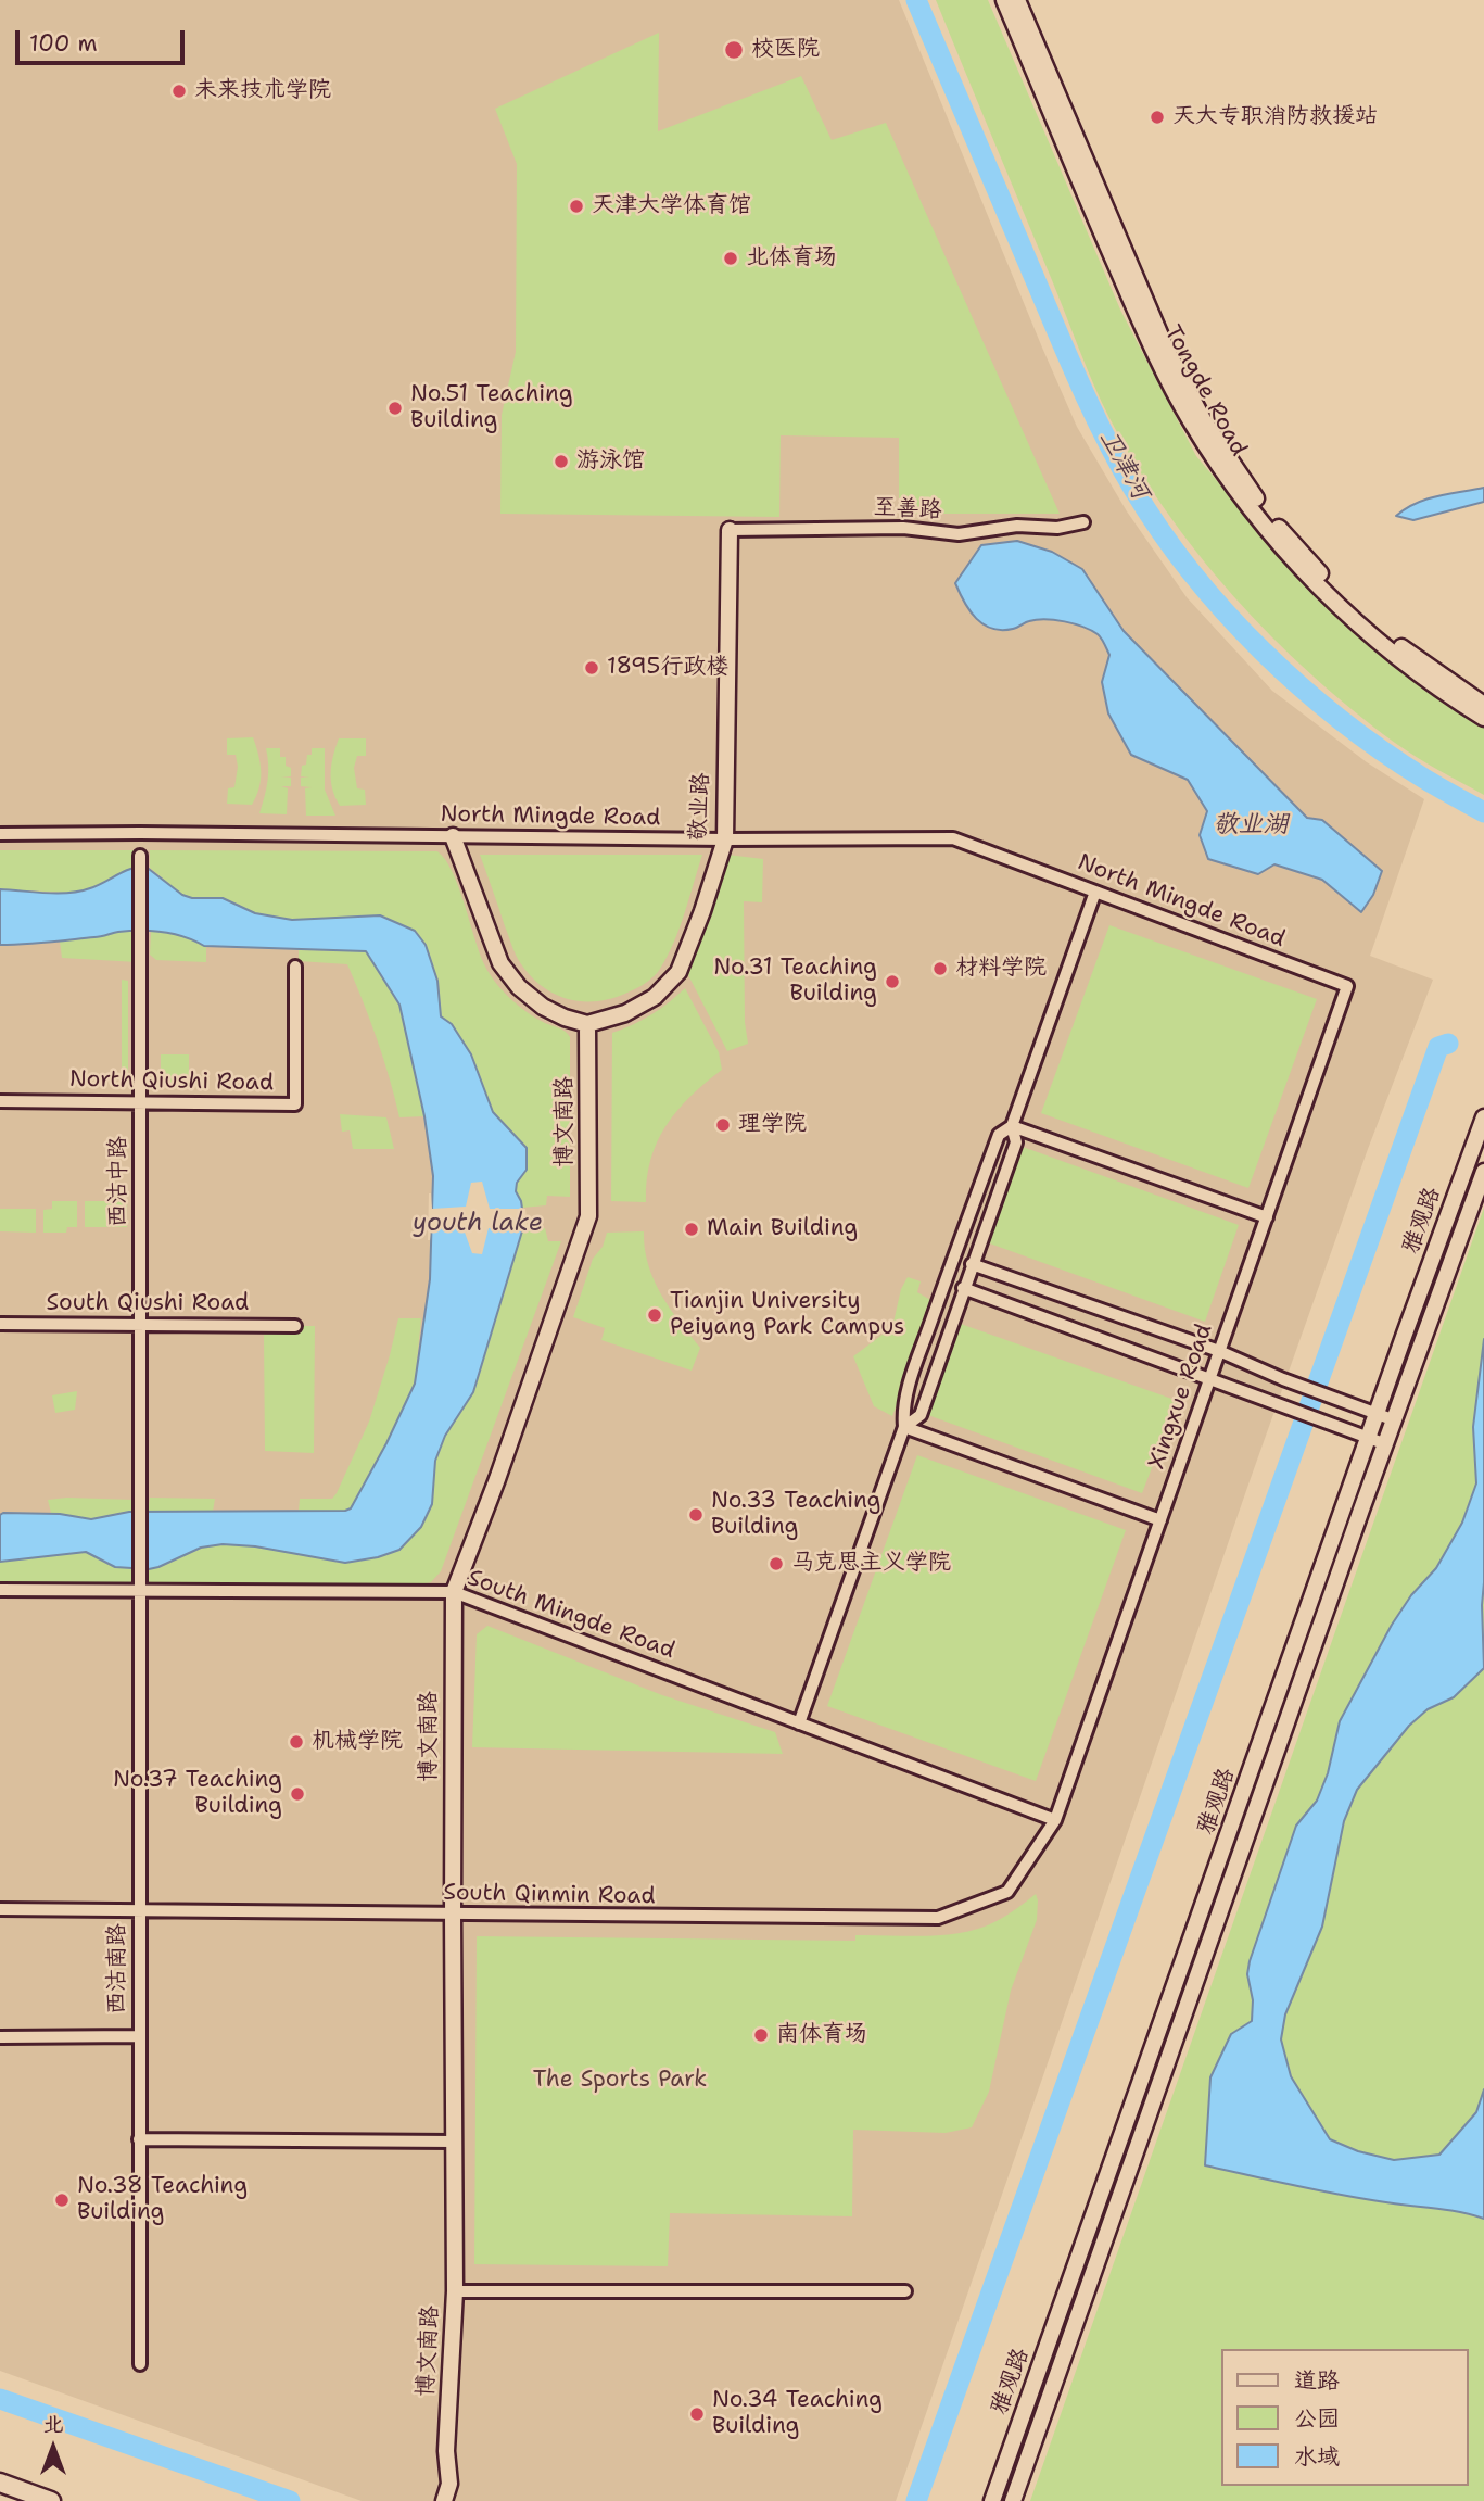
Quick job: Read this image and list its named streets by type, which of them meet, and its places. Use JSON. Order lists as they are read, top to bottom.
{
  "streets": {
    "main road": [
      "Tongde Road",
      "敬业路",
      "博文南路",
      "雅观路"
    ],
    "street": [
      "至善路",
      "North Mingde Road",
      "North Qiushi Road",
      "西沽中路",
      "South Qiushi Road",
      "Xingxue Road",
      "South Mingde Road",
      "South Qinmin Road",
      "西沽南路"
    ]
  },
  "crossings": [
    ["至善路", "敬业路"],
    ["敬业路", "North Mingde Road"],
    ["敬业路", "博文南路"],
    ["North Mingde Road", "Xingxue Road"],
    ["North Qiushi Road", "西沽中路"],
    ["博文南路", "South Mingde Road"],
    ["博文南路", "South Qinmin Road"],
    ["西沽中路", "South Qiushi Road"],
    ["西沽中路", "西沽南路"],
    ["Xingxue Road", "South Mingde Road"],
    ["Xingxue Road", "South Qinmin Road"],
    ["South Mingde Road", "South Qinmin Road"],
    ["South Mingde Road", "西沽南路"],
    ["South Qinmin Road", "西沽南路"]
  ],
  "water": ["卫津河", "敬业湖", "youth lake"],
  "parks": ["The Sports Park"],
  "places": [
    "校医院",
    "未来技术学院",
    "天大专职消防救援站",
    "天津大学体育馆",
    "北体育场",
    "No.51 Teaching Building",
    "游泳馆",
    "1895行政楼",
    "材料学院",
    "No.31 Teaching Building",
    "理学院",
    "Main Building",
    "Tianjin University Peiyang Park Campus",
    "No.33 Teaching Building",
    "马克思主义学院",
    "机械学院",
    "No.37 Teaching Building",
    "南体育场",
    "No.38 Teaching Building",
    "No.34 Teaching Building"
  ],
  "legend": ["道路", "公园", "水域"],
  "scale_bar": "100 m",
  "north": "top"
}
